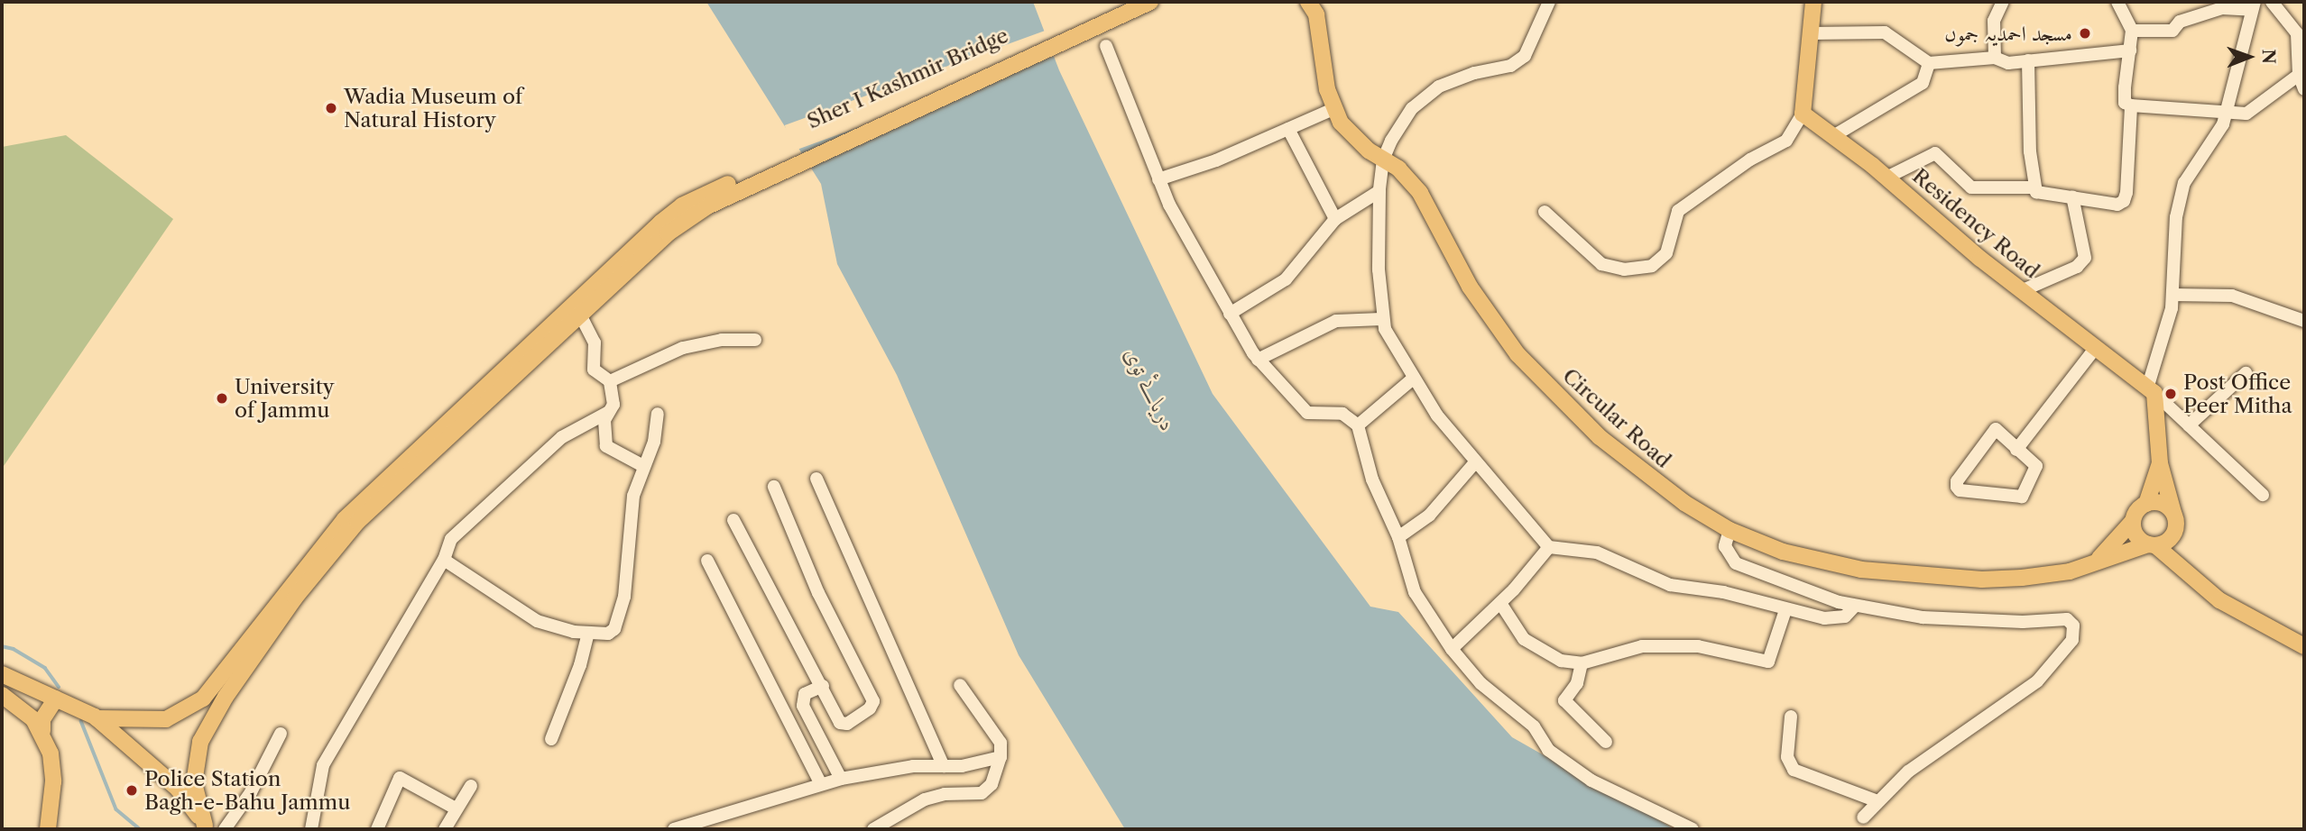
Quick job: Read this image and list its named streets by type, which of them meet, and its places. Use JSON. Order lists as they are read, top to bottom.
{
  "streets": {
    "main road": ["Sher I Kashmir Bridge", "Residency Road", "Circular Road"]
  },
  "water": ["دریائے توی"],
  "places": [
    "مسجد احمدیہ جموں",
    "Wadia Museum of Natural History",
    "Post Office Peer Mitha",
    "University of Jammu",
    "Police Station Bagh-e-Bahu Jammu"
  ],
  "north": "right"
}
